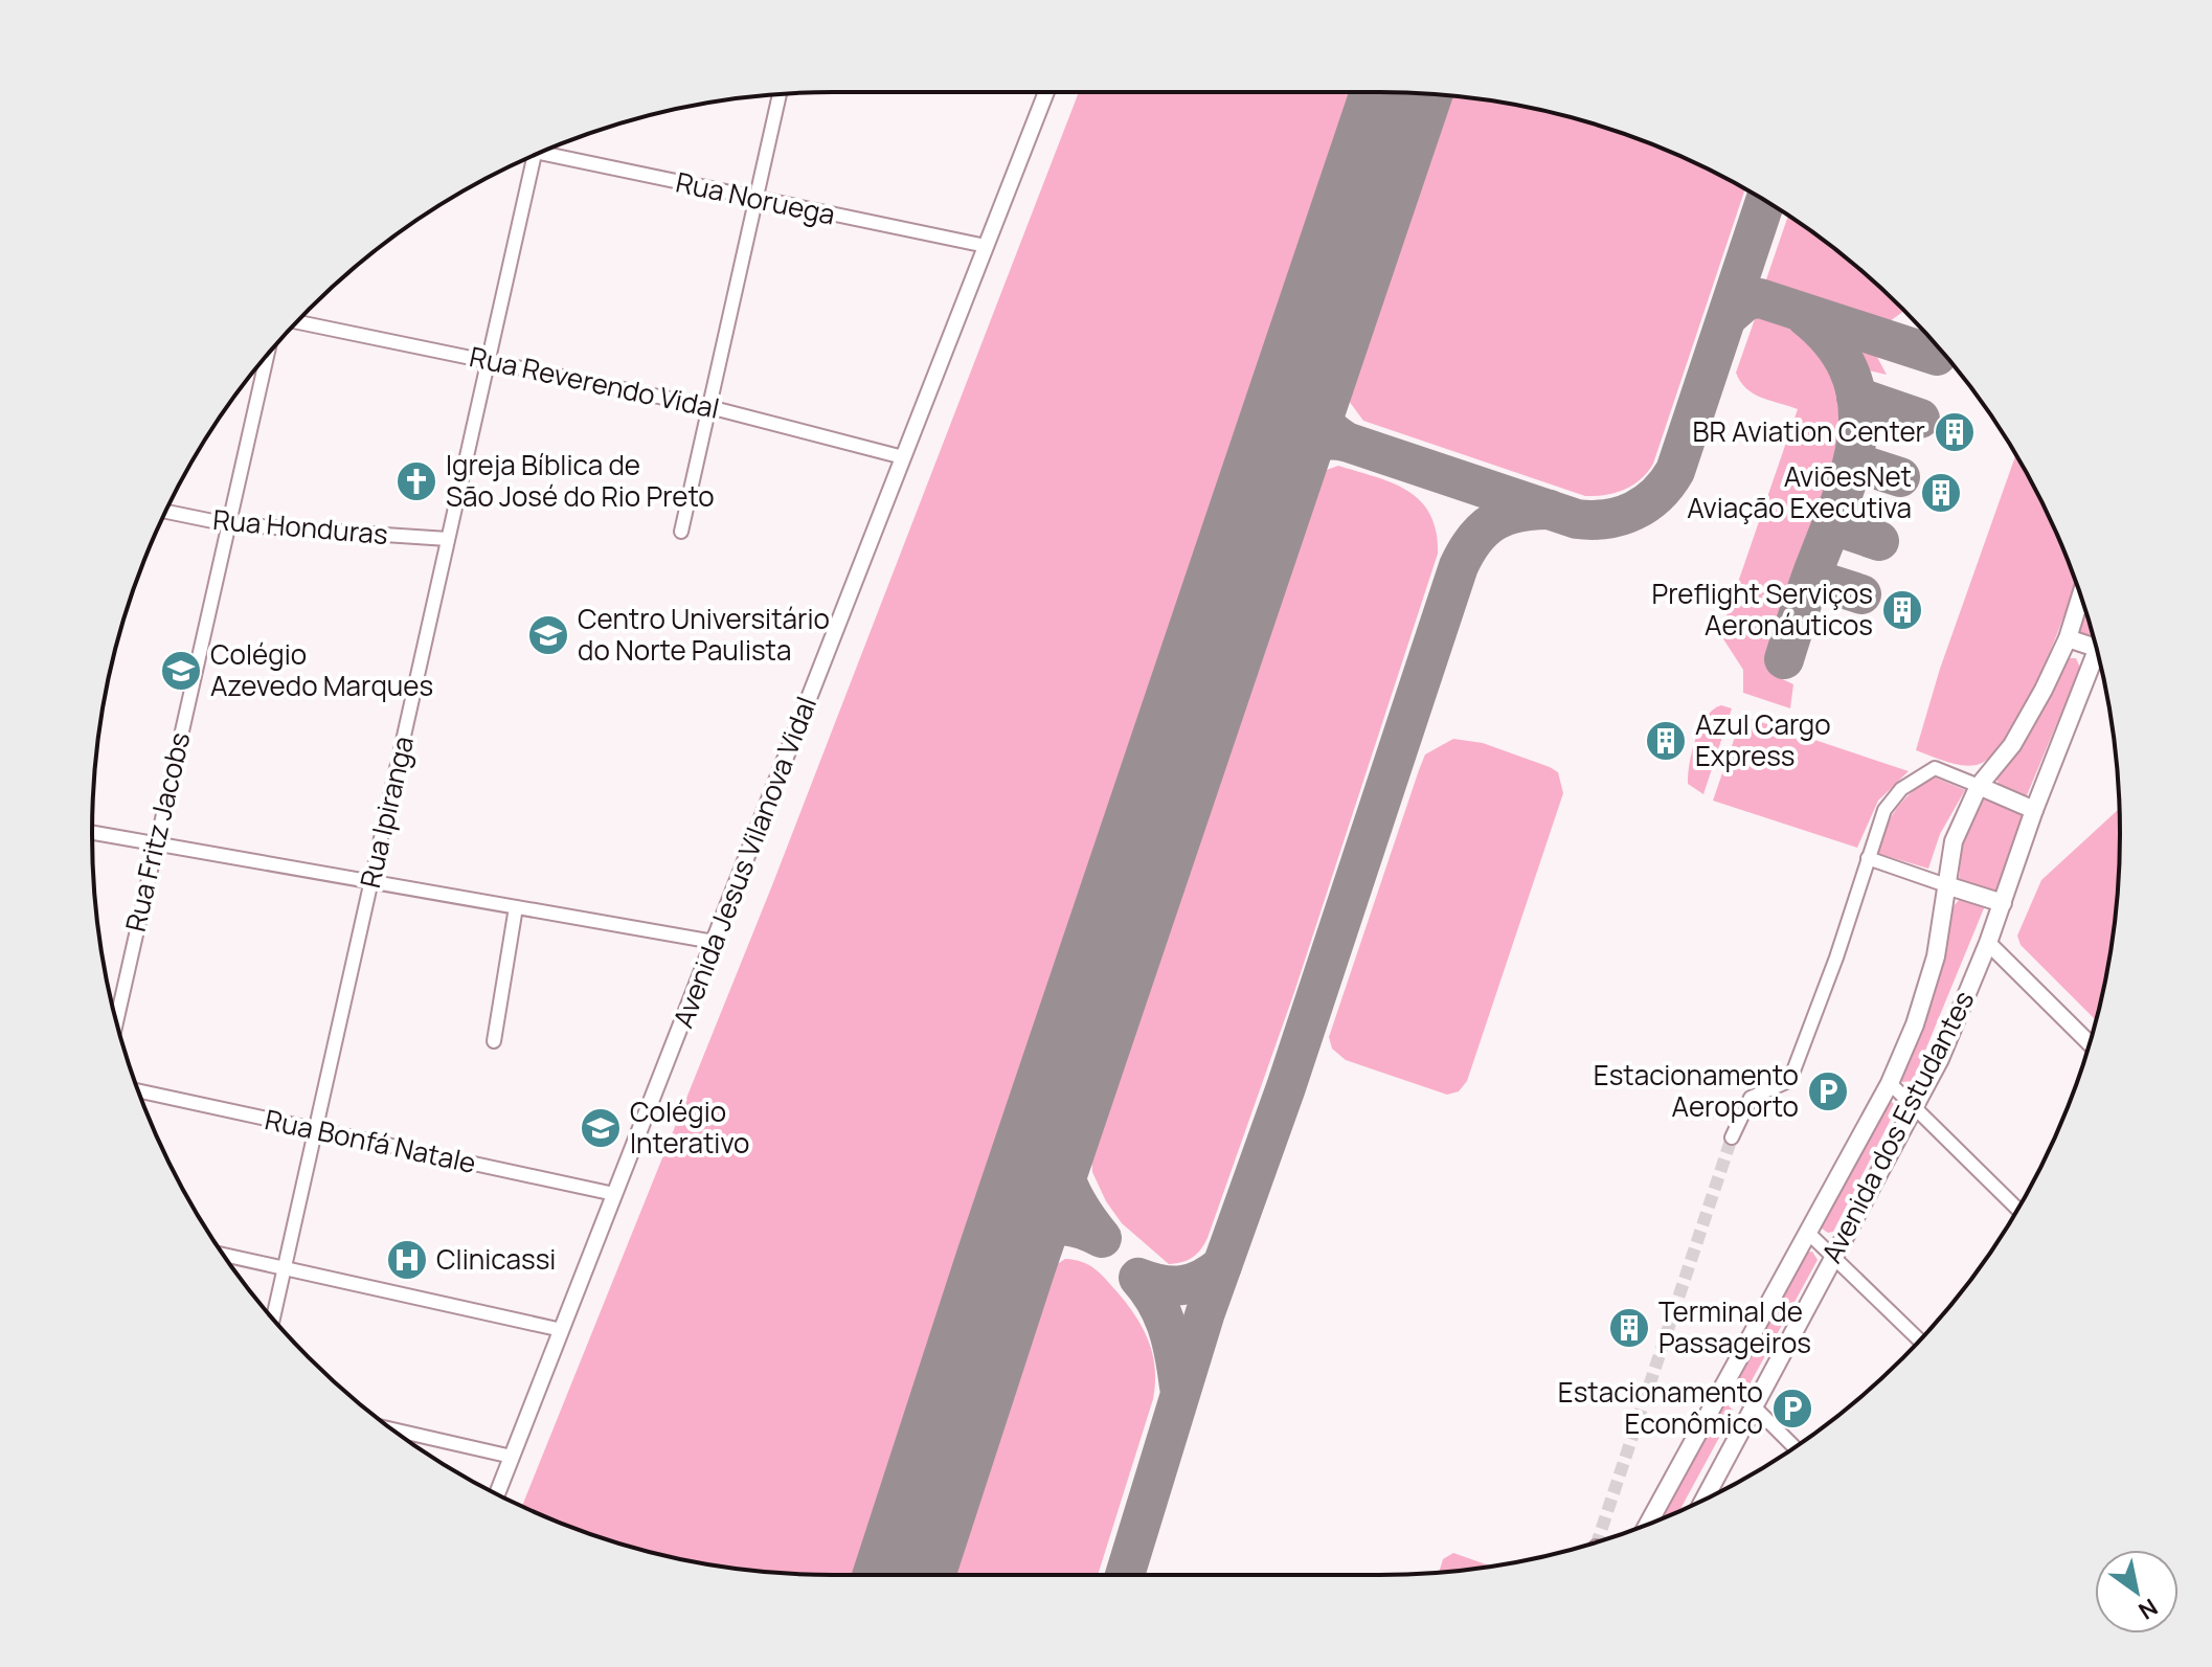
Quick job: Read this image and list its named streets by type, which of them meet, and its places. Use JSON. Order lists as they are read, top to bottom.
{
  "streets": {
    "main road": ["Avenida dos Estudantes"],
    "street": [
      "Rua Noruega",
      "Rua Reverendo Vidal",
      "Rua Honduras",
      "Rua Ipiranga",
      "Rua Fritz Jacobs",
      "Avenida Jesus Vilanova Vidal",
      "Rua Bonfá Natale"
    ]
  },
  "crossings": [
    ["Rua Noruega", "Avenida Jesus Vilanova Vidal"],
    ["Rua Reverendo Vidal", "Rua Ipiranga"],
    ["Rua Reverendo Vidal", "Avenida Jesus Vilanova Vidal"],
    ["Rua Honduras", "Rua Ipiranga"],
    ["Rua Honduras", "Rua Fritz Jacobs"],
    ["Rua Ipiranga", "Rua Bonfá Natale"],
    ["Avenida Jesus Vilanova Vidal", "Rua Bonfá Natale"]
  ],
  "places": {
    "building": [
      "BR Aviation Center",
      "AviõesNet Aviação Executiva",
      "Preflight Serviços Aeronáuticos",
      "Azul Cargo Express",
      "Terminal de Passageiros"
    ],
    "church": ["Igreja Bíblica de São José do Rio Preto"],
    "school or university": ["Centro Universitário do Norte Paulista", "Colégio Azevedo Marques", "Colégio Interativo"],
    "parking": ["Estacionamento Aeroporto", "Estacionamento Econômico"],
    "hospital": ["Clinicassi"]
  },
  "north": "bottom right"
}
